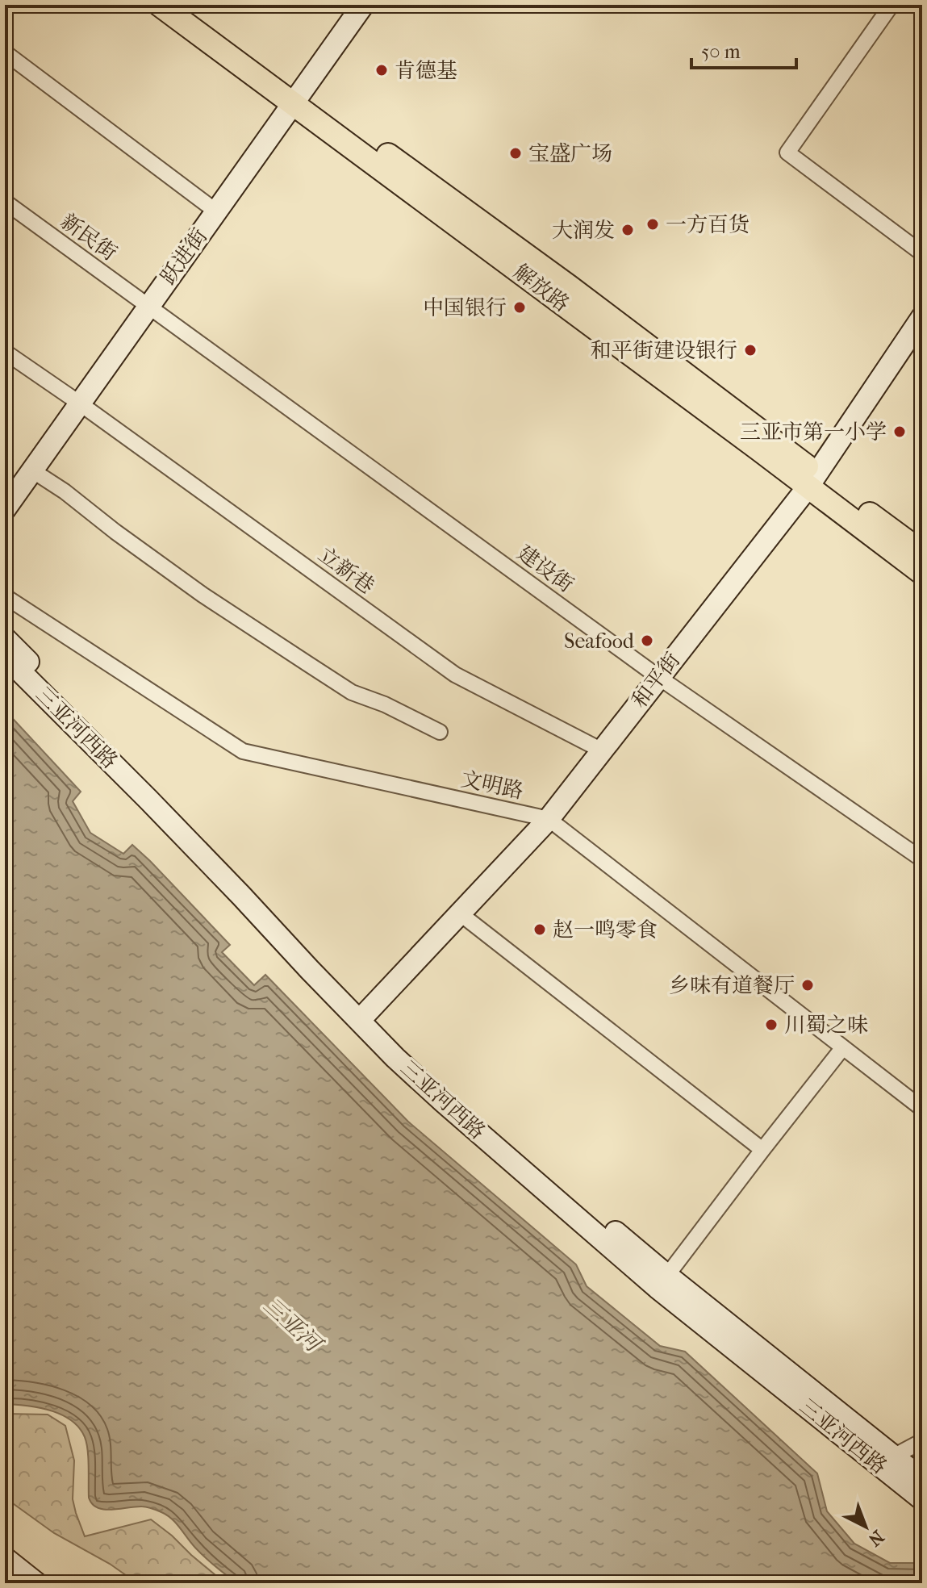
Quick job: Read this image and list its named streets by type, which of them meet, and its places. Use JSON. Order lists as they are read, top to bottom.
{
  "streets": {
    "main road": [
      "跃进街",
      "解放路",
      "和平街",
      "三亚河西路"
    ],
    "street": [
      "新民街",
      "建设街",
      "立新巷",
      "文明路"
    ]
  },
  "crossings": [
    ["新民街", "跃进街"],
    ["新民街", "建设街"],
    ["跃进街", "解放路"],
    ["跃进街", "建设街"],
    ["跃进街", "立新巷"],
    ["解放路", "和平街"],
    ["建设街", "和平街"],
    ["立新巷", "和平街"],
    ["和平街", "三亚河西路"],
    ["和平街", "文明路"]
  ],
  "water": ["三亚河"],
  "places": [
    "肯德基",
    "宝盛广场",
    "一方百货",
    "大润发",
    "中国银行",
    "和平街建设银行",
    "三亚市第一小学",
    "Seafood",
    "赵一鸣零食",
    "乡味有道餐厅",
    "川蜀之味"
  ],
  "scale_bar": "50 m",
  "north": "bottom right"
}
